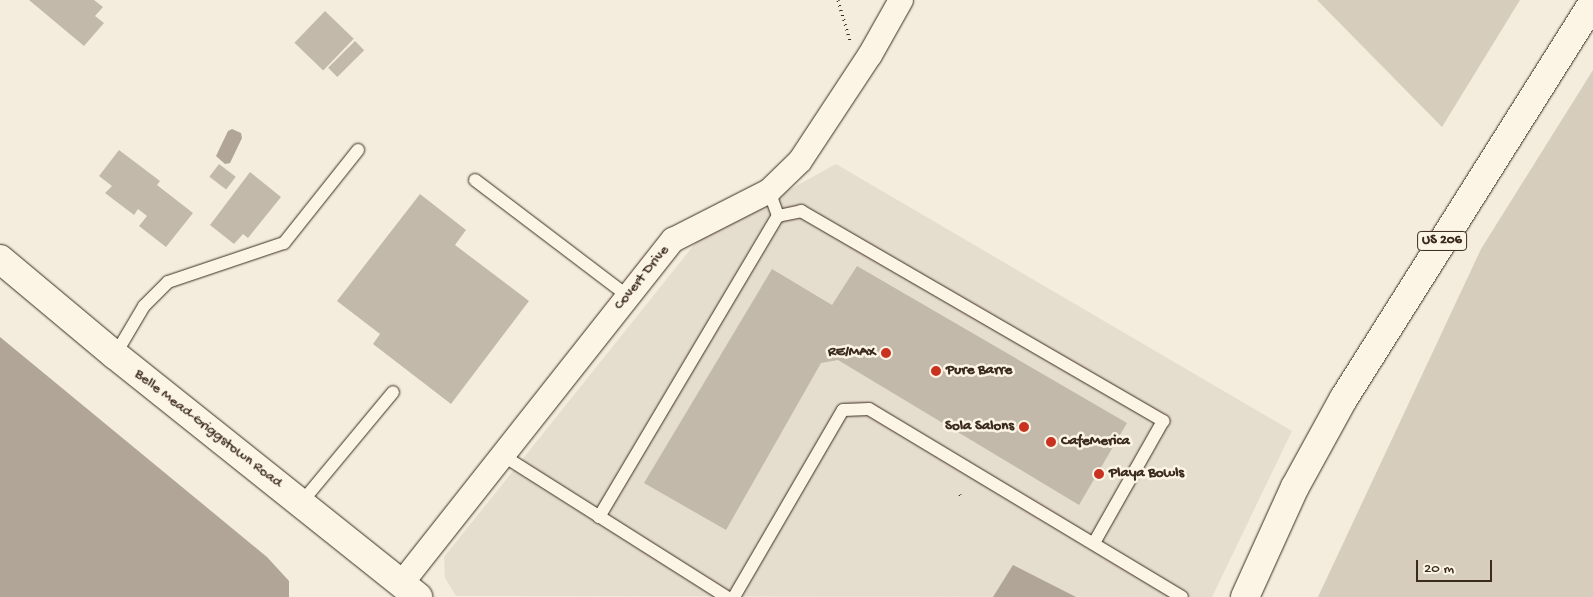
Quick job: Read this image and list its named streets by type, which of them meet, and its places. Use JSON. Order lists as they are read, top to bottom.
{
  "streets": {
    "main road": ["US 206", "Belle Mead-Griggstown Road"],
    "street": ["Covert Drive"]
  },
  "crossings": [
    ["Covert Drive", "Belle Mead-Griggstown Road"]
  ],
  "places": [
    "RE/MAX",
    "Pure Barre",
    "Sola Salons",
    "CafeMerica",
    "Playa Bowls"
  ],
  "scale_bar": "20 m"
}
